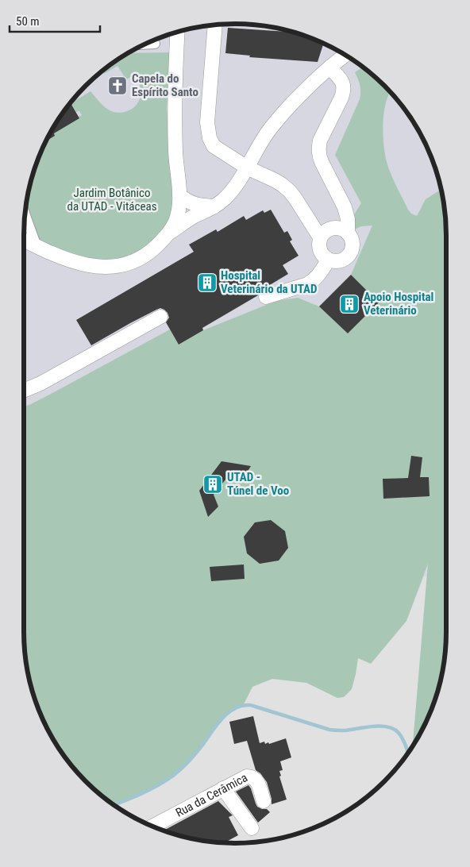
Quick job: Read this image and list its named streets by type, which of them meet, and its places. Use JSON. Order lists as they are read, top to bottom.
{
  "streets": {
    "street": ["Rua da Cerâmica"]
  },
  "parks": ["Jardim Botânico da UTAD - Vitáceas"],
  "places": {
    "church": ["Capela do Espírito Santo"],
    "building": ["Hospital Veterinário da UTAD", "Apoio Hospital Veterinário", "UTAD - Túnel de Voo"]
  },
  "scale_bar": "50 m"
}
